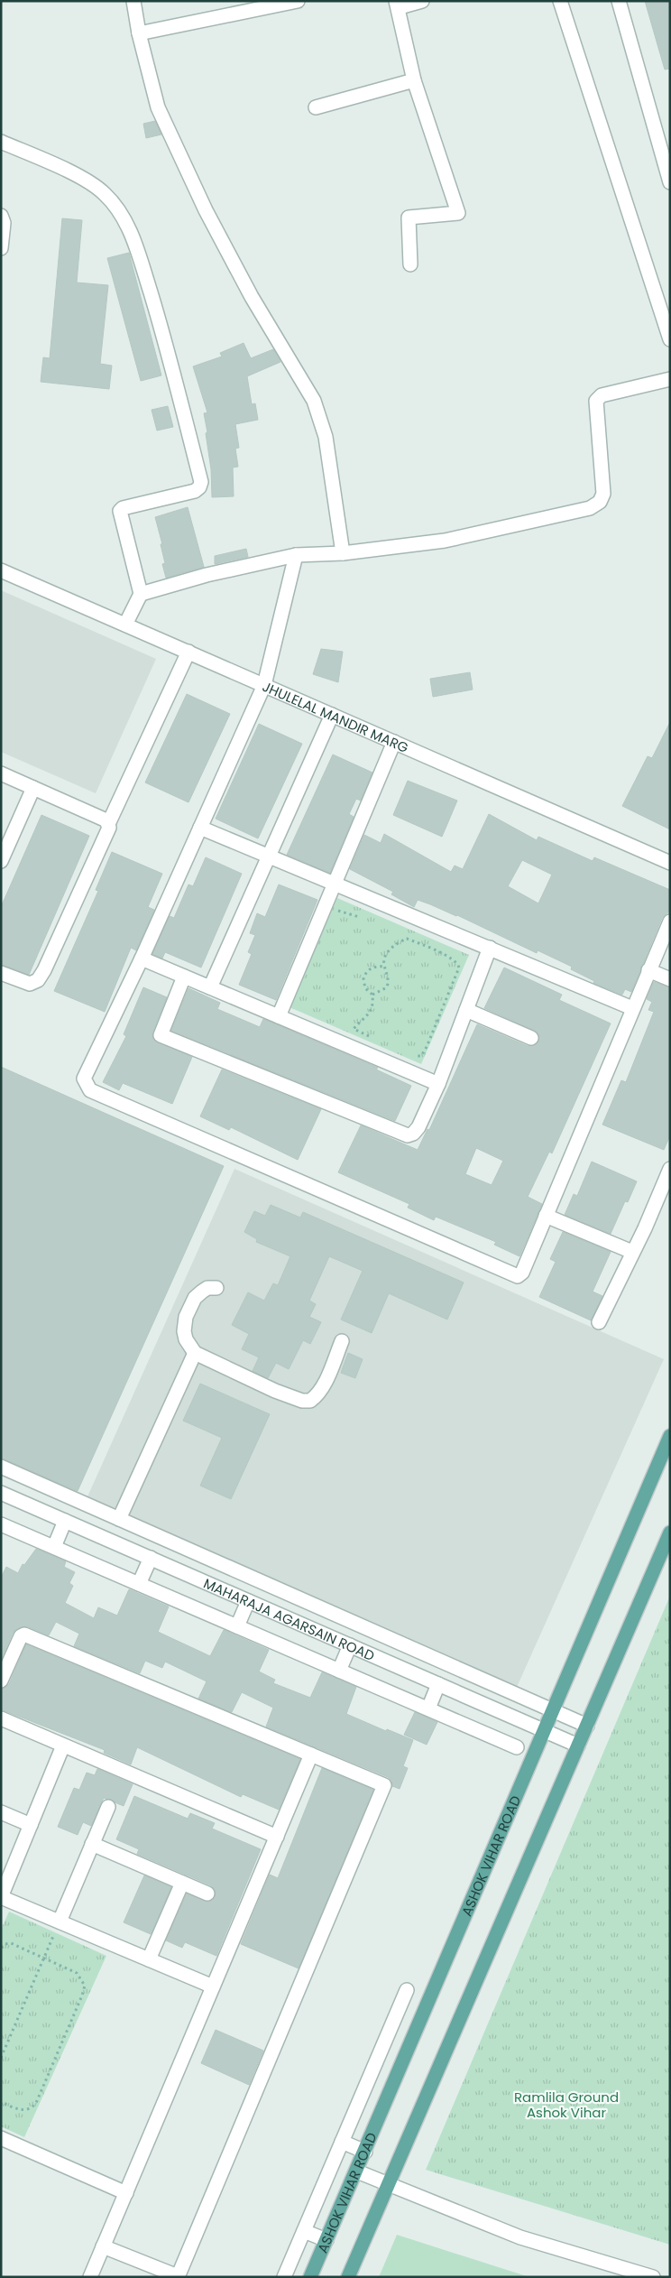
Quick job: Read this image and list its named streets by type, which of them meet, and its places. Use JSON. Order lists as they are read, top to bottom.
{
  "streets": {
    "main road": ["ASHOK VIHAR ROAD"],
    "street": ["JHULELAL MANDIR MARG", "MAHARAJA AGARSAIN ROAD"]
  },
  "crossings": [
    ["MAHARAJA AGARSAIN ROAD", "ASHOK VIHAR ROAD"]
  ],
  "parks": ["Ramlila Ground Ashok Vihar"]
}
